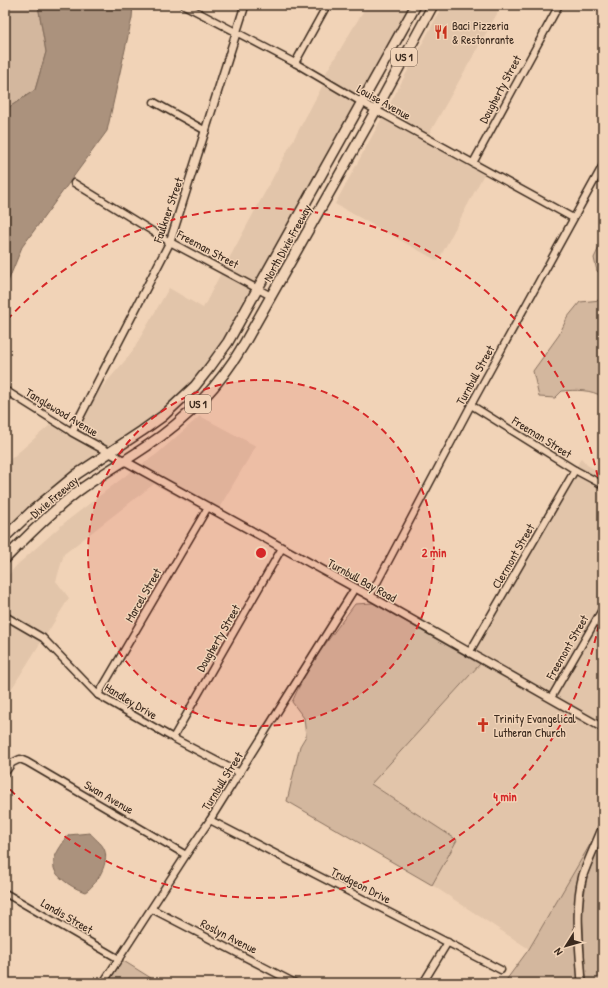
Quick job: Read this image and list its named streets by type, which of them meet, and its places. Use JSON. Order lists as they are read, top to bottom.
{
  "streets": {
    "main road": ["US 1", "North Dixie Freeway", "Dixie Freeway"],
    "street": [
      "Dougherty Street",
      "Louise Avenue",
      "Faulkner Street",
      "Freeman Street",
      "Turnbull Street",
      "Tanglewood Avenue",
      "Clermont Street",
      "Turnbull Bay Road",
      "Marcel Street",
      "Freemont Street",
      "Handley Drive",
      "Swan Avenue",
      "Trudgeon Drive",
      "Landis Street",
      "Roslyn Avenue"
    ]
  },
  "crossings": [
    ["Dougherty Street", "Louise Avenue"],
    ["Dougherty Street", "Turnbull Bay Road"],
    ["Dougherty Street", "Handley Drive"],
    ["Louise Avenue", "Faulkner Street"],
    ["Louise Avenue", "North Dixie Freeway"],
    ["Louise Avenue", "Turnbull Street"],
    ["Faulkner Street", "Freeman Street"],
    ["Faulkner Street", "Tanglewood Avenue"],
    ["North Dixie Freeway", "Freeman Street"],
    ["North Dixie Freeway", "Tanglewood Avenue"],
    ["North Dixie Freeway", "Dixie Freeway"],
    ["North Dixie Freeway", "Turnbull Bay Road"],
    ["Freeman Street", "Turnbull Street"],
    ["Freeman Street", "Clermont Street"],
    ["Turnbull Street", "Turnbull Bay Road"],
    ["Turnbull Street", "Handley Drive"],
    ["Turnbull Street", "Swan Avenue"],
    ["Turnbull Street", "Trudgeon Drive"],
    ["Turnbull Street", "Landis Street"],
    ["Turnbull Street", "Roslyn Avenue"],
    ["Tanglewood Avenue", "Dixie Freeway"],
    ["Tanglewood Avenue", "Turnbull Bay Road"],
    ["Dixie Freeway", "Turnbull Bay Road"],
    ["Clermont Street", "Turnbull Bay Road"],
    ["Turnbull Bay Road", "Marcel Street"],
    ["Turnbull Bay Road", "Freemont Street"],
    ["Marcel Street", "Handley Drive"]
  ],
  "places": {
    "restaurant": ["Baci Pizzeria & Restonrante"],
    "church": ["Trinity Evangelical Lutheran Church"]
  },
  "north": "bottom left",
  "rings": ["2 min", "4 min"]
}
